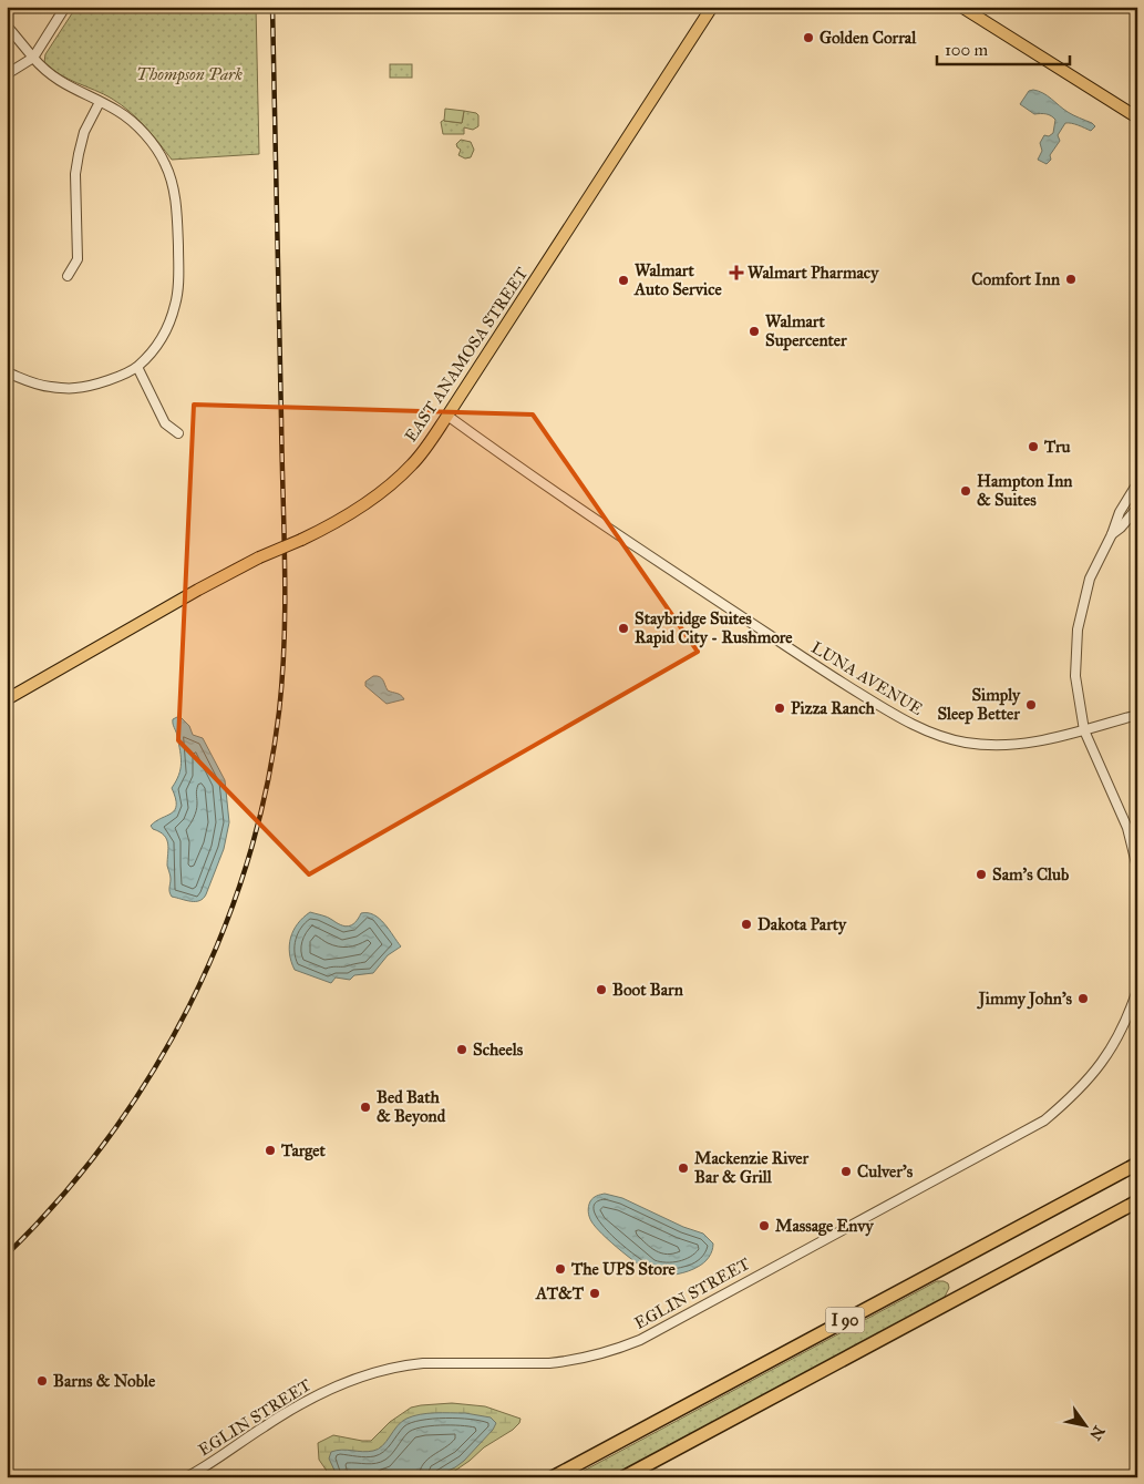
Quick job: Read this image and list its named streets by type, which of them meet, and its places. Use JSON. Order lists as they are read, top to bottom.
{
  "streets": {
    "highway": ["I 90"],
    "main road": ["EAST ANAMOSA STREET"],
    "street": ["LUNA AVENUE", "EGLIN STREET"]
  },
  "crossings": [
    ["EAST ANAMOSA STREET", "LUNA AVENUE"]
  ],
  "parks": ["Thompson Park"],
  "places": {
    "other": [
      "Golden Corral",
      "Comfort Inn",
      "Walmart Auto Service",
      "Walmart Supercenter",
      "Tru",
      "Hampton Inn & Suites",
      "Staybridge Suites Rapid City - Rushmore",
      "Simply Sleep Better",
      "Pizza Ranch",
      "Sam's Club",
      "Dakota Party",
      "Boot Barn",
      "Jimmy John's",
      "Scheels",
      "Bed Bath & Beyond",
      "Target",
      "Mackenzie River Bar & Grill",
      "Culver's",
      "Massage Envy",
      "The UPS Store",
      "AT&T",
      "Barns & Noble"
    ],
    "health": ["Walmart Pharmacy"]
  },
  "scale_bar": "100 m",
  "north": "bottom right"
}
